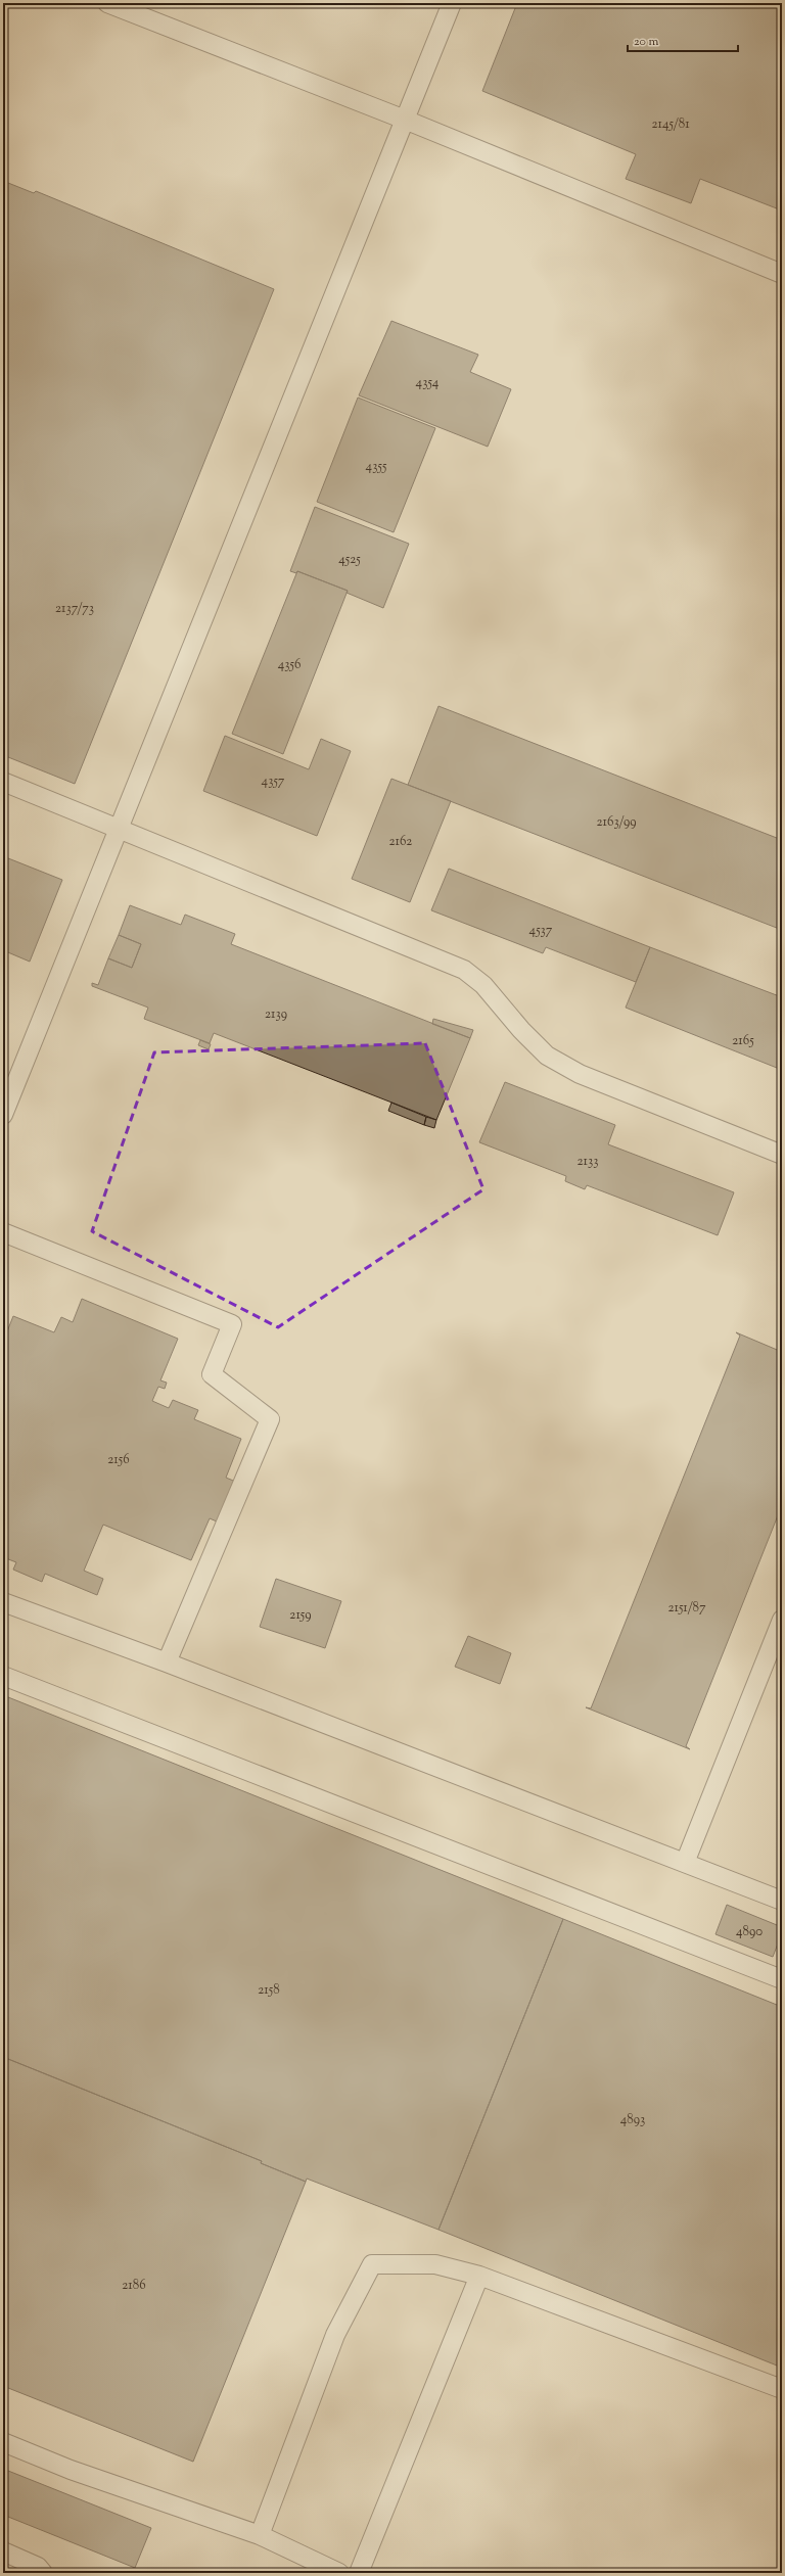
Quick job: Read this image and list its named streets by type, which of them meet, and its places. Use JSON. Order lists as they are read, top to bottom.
{
  "house_numbers": [
    "2145/81",
    "4354",
    "4355",
    "4525",
    "2137/73",
    "4356",
    "4357",
    "2163/99",
    "2162",
    "4537",
    "2139",
    "2165",
    "2133",
    "2156",
    "2151/87",
    "2159",
    "4890",
    "2158",
    "4893",
    "2186"
  ],
  "scale_bar": "20 m"
}
